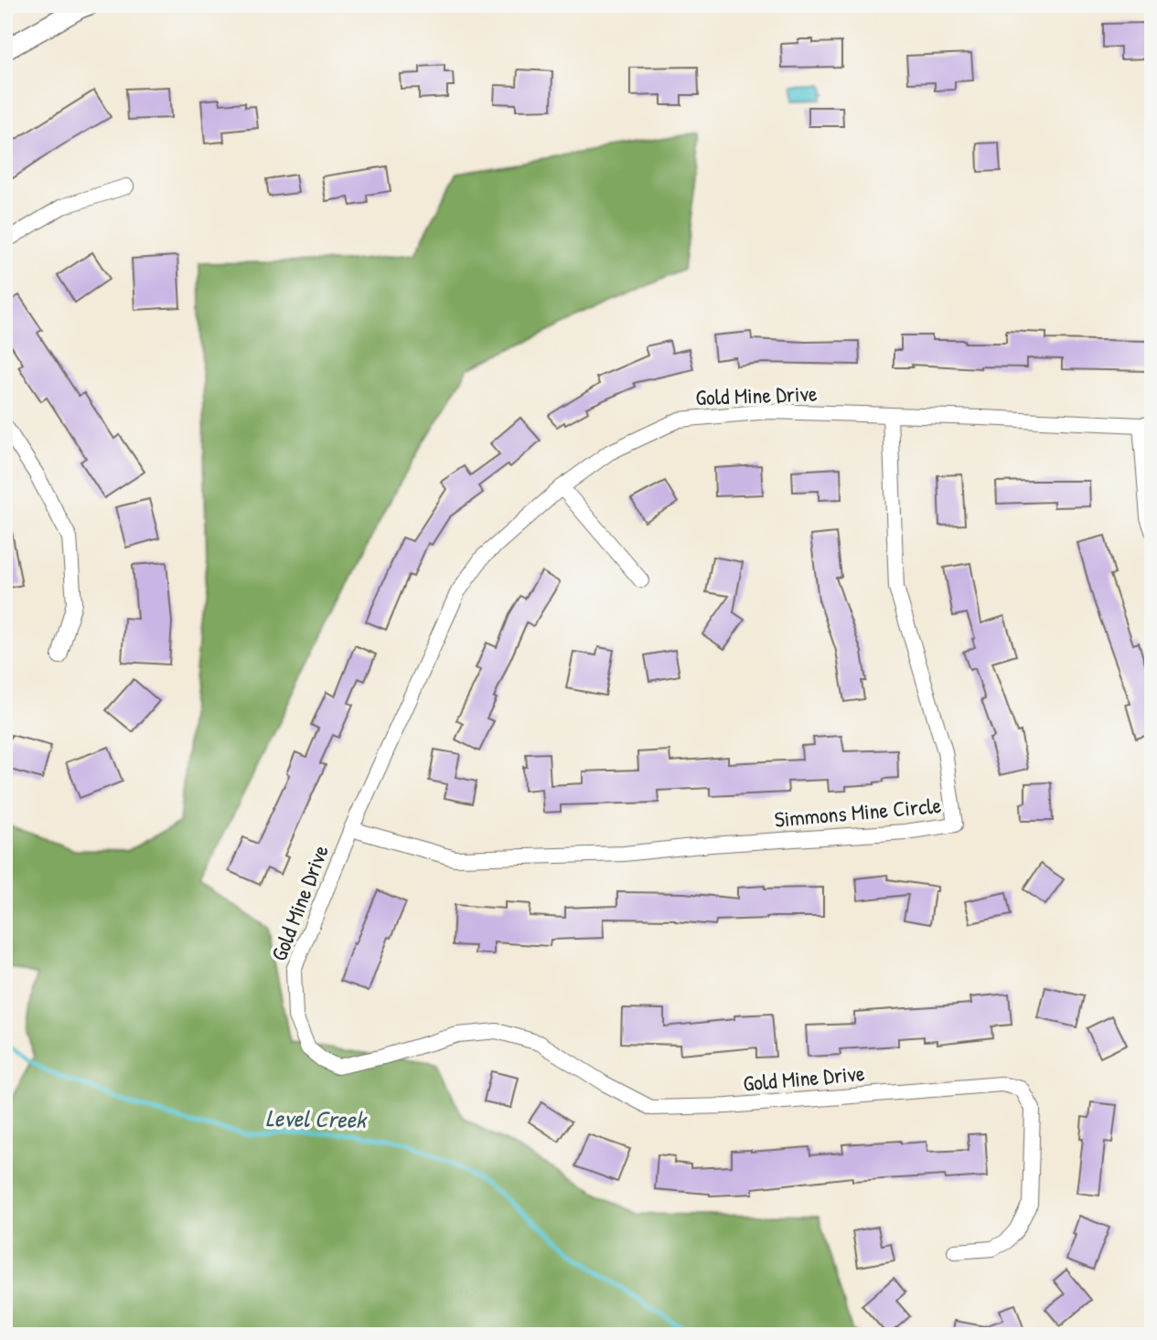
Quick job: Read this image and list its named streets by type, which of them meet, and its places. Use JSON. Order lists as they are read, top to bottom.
{
  "streets": {
    "street": ["Gold Mine Drive", "Simmons Mine Circle"]
  },
  "crossings": [
    ["Gold Mine Drive", "Simmons Mine Circle"]
  ],
  "water": ["Level Creek"]
}
